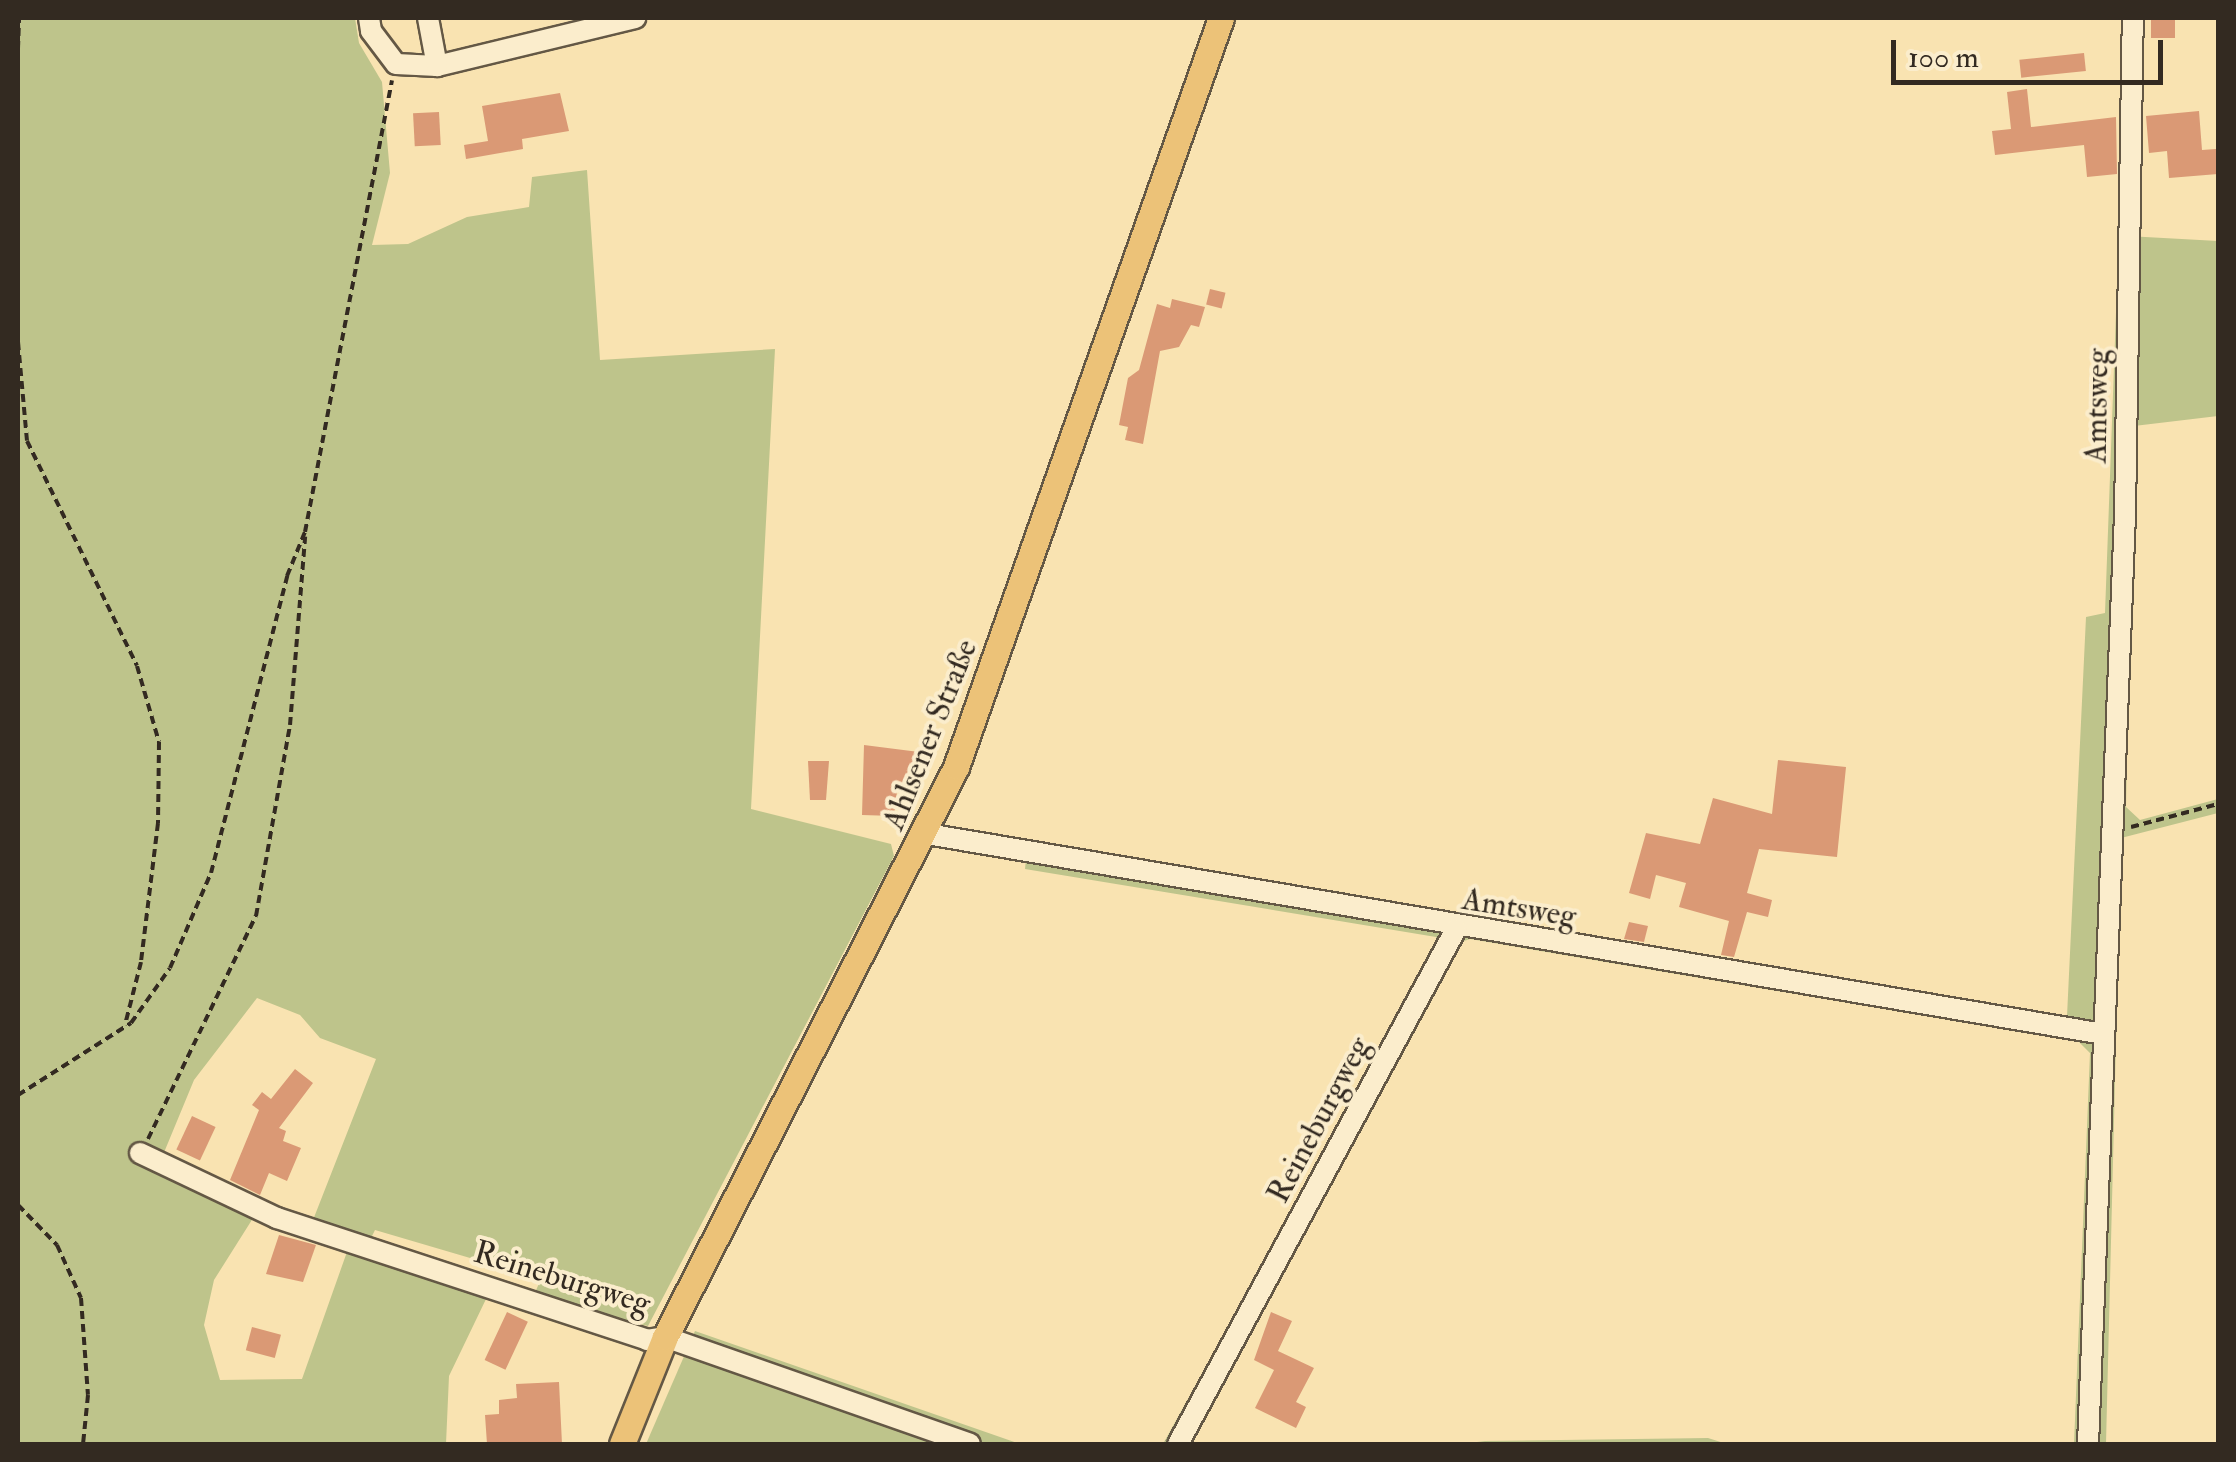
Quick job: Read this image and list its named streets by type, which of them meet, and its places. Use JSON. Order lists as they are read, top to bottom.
{
  "streets": {
    "main road": ["Ahlsener Straße"],
    "street": ["Amtsweg", "Reineburgweg"]
  },
  "crossings": [
    ["Amtsweg", "Ahlsener Straße"],
    ["Amtsweg", "Reineburgweg"],
    ["Ahlsener Straße", "Reineburgweg"]
  ],
  "scale_bar": "100 m"
}
